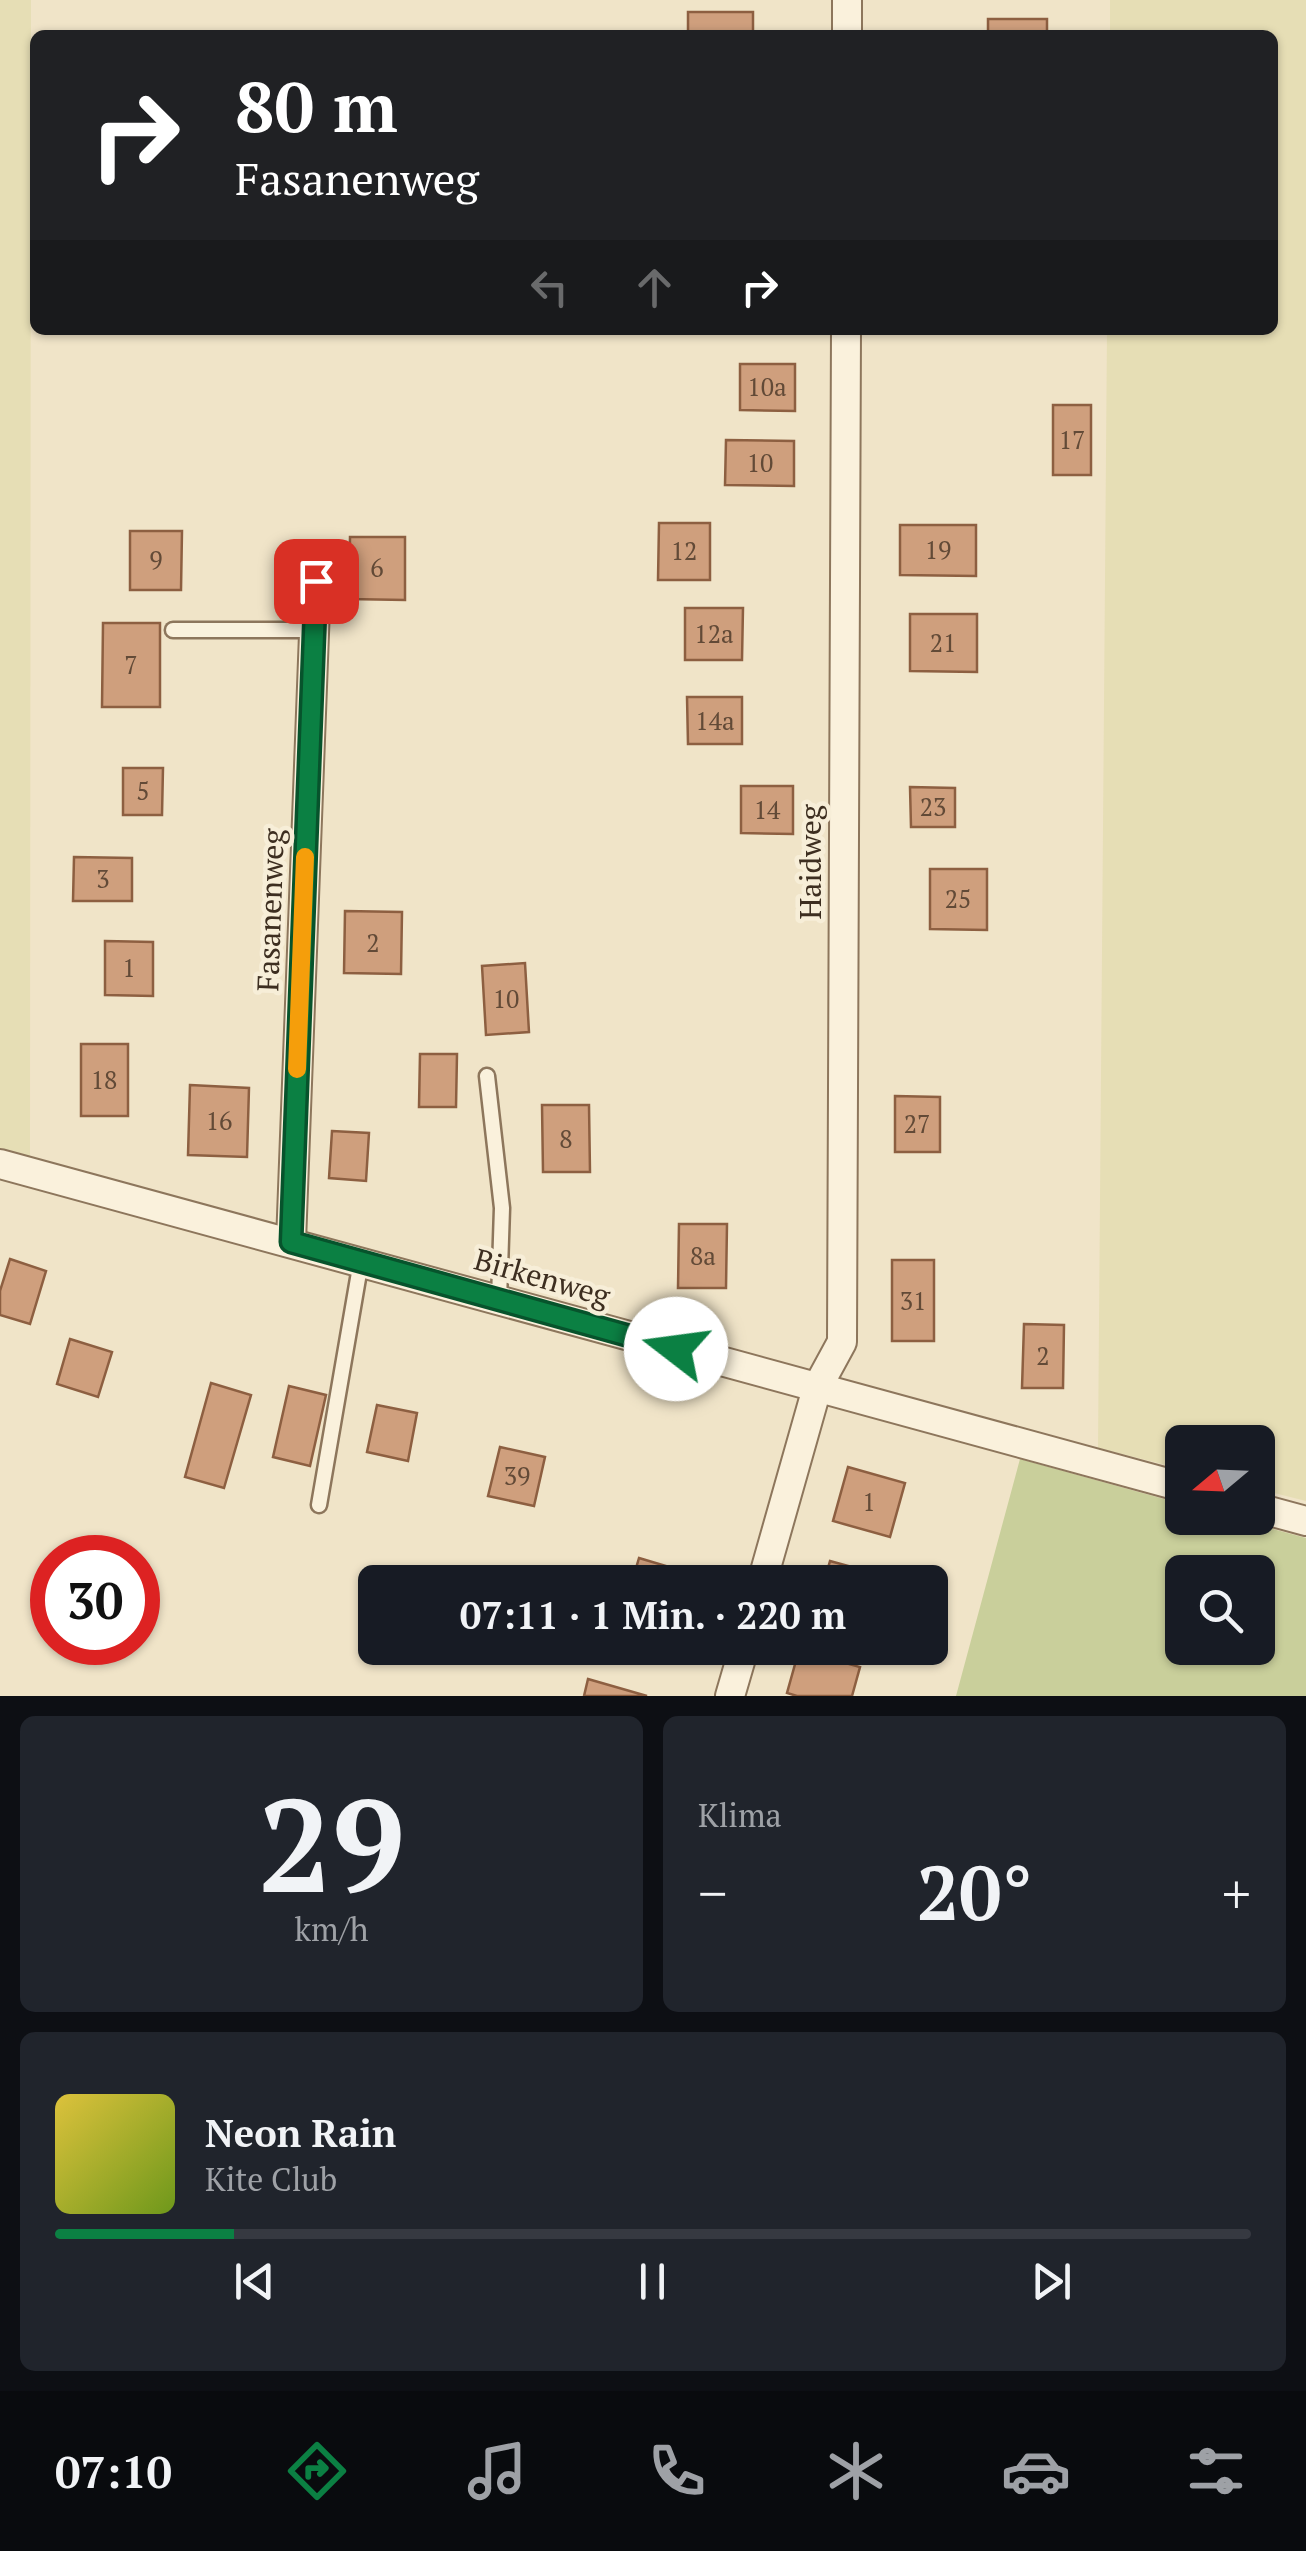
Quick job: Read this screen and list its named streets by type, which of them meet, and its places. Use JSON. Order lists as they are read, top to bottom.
{
  "streets": {
    "street": ["Haidweg", "Fasanenweg", "Birkenweg"]
  },
  "crossings": [
    ["Haidweg", "Birkenweg"],
    ["Fasanenweg", "Birkenweg"]
  ],
  "house_numbers": [
    "10a",
    "17",
    "10",
    "19",
    "12",
    "9",
    "6",
    "12a",
    "21",
    "7",
    "14a",
    "5",
    "23",
    "14",
    "3",
    "25",
    "2",
    "1",
    "10",
    "18",
    "16",
    "27",
    "8",
    "8a",
    "31",
    "2",
    "39",
    "1"
  ],
  "north": "left",
  "page": {
    "turn": ["80 m", "Fasanenweg"],
    "limit": "30",
    "trip": "07:11 · 1 Min. · 220 m",
    "tile": [
      ["29", "km/h"],
      "Klima"
    ],
    "heat": ["−", "20°", "+"],
    "song": ["Neon Rain", "Kite Club"],
    "tabs": "07:10"
  }
}
